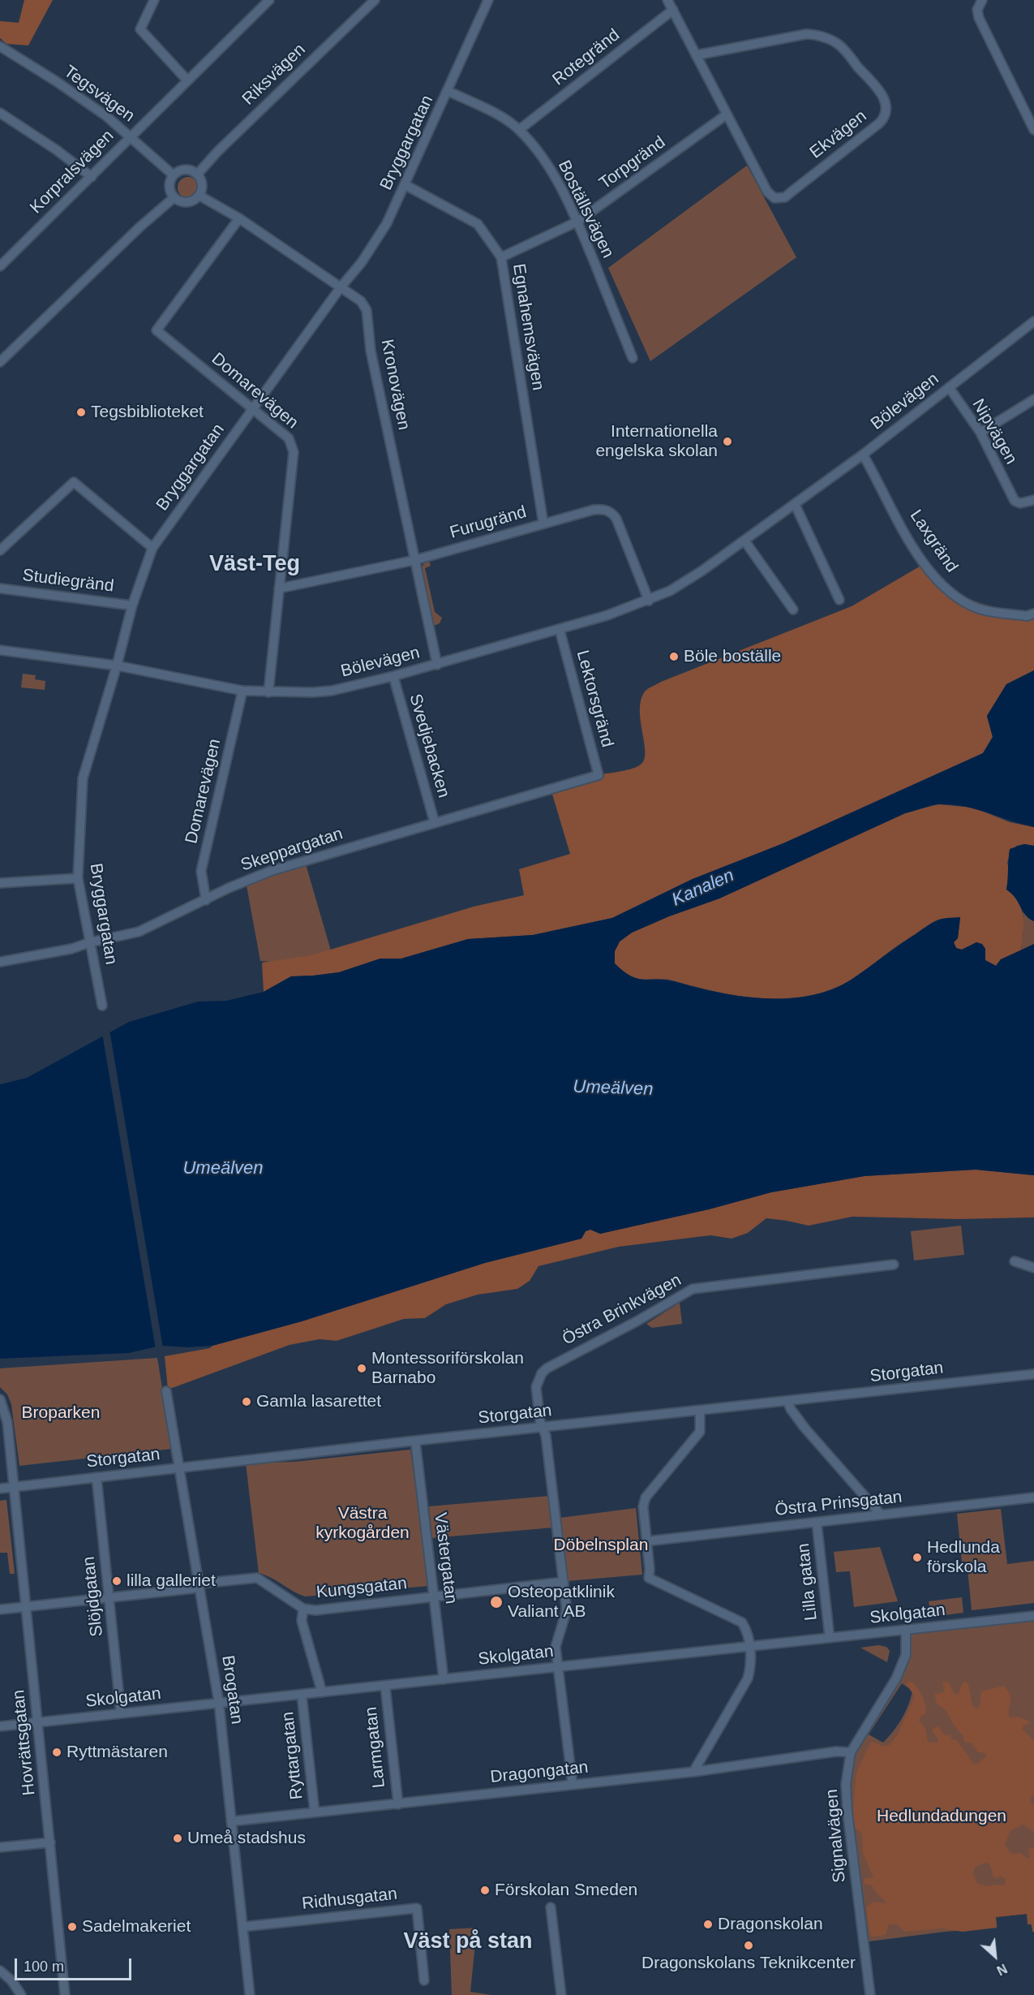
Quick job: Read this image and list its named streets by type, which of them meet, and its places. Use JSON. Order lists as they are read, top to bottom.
{
  "streets": {
    "street": [
      "Rotegränd",
      "Riksvägen",
      "Tegsvägen",
      "Ekvägen",
      "Bryggargatan",
      "Torpgränd",
      "Korpralsvägen",
      "Boställsvägen",
      "Egnahemsvägen",
      "Kronovägen",
      "Domarevägen",
      "Bölevägen",
      "Nipvägen",
      "Furugränd",
      "Laxgränd",
      "Studiegränd",
      "Lektorsgränd",
      "Svedjebacken",
      "Skeppargatan",
      "Östra Brinkvägen",
      "Storgatan",
      "Östra Prinsgatan",
      "Västergatan",
      "Lilla gatan",
      "Kungsgatan",
      "Slöjdgatan",
      "Skolgatan",
      "Brogatan",
      "Hovrättsgatan",
      "Larmgatan",
      "Ryttargatan",
      "Dragongatan",
      "Signalvägen",
      "Ridhusgatan"
    ]
  },
  "crossings": [
    ["Rotegränd", "Ekvägen"],
    ["Rotegränd", "Boställsvägen"],
    ["Riksvägen", "Tegsvägen"],
    ["Riksvägen", "Kronovägen"],
    ["Tegsvägen", "Korpralsvägen"],
    ["Tegsvägen", "Kronovägen"],
    ["Ekvägen", "Torpgränd"],
    ["Bryggargatan", "Boställsvägen"],
    ["Bryggargatan", "Egnahemsvägen"],
    ["Bryggargatan", "Kronovägen"],
    ["Bryggargatan", "Domarevägen"],
    ["Bryggargatan", "Bölevägen"],
    ["Bryggargatan", "Studiegränd"],
    ["Bryggargatan", "Skeppargatan"],
    ["Torpgränd", "Boställsvägen"],
    ["Torpgränd", "Egnahemsvägen"],
    ["Egnahemsvägen", "Furugränd"],
    ["Kronovägen", "Domarevägen"],
    ["Kronovägen", "Bölevägen"],
    ["Kronovägen", "Furugränd"],
    ["Domarevägen", "Bölevägen"],
    ["Domarevägen", "Furugränd"],
    ["Domarevägen", "Skeppargatan"],
    ["Bölevägen", "Nipvägen"],
    ["Bölevägen", "Furugränd"],
    ["Bölevägen", "Laxgränd"],
    ["Bölevägen", "Lektorsgränd"],
    ["Bölevägen", "Svedjebacken"],
    ["Lektorsgränd", "Skeppargatan"],
    ["Svedjebacken", "Skeppargatan"],
    ["Östra Brinkvägen", "Storgatan"],
    ["Östra Brinkvägen", "Kungsgatan"],
    ["Östra Brinkvägen", "Skolgatan"],
    ["Östra Brinkvägen", "Dragongatan"],
    ["Storgatan", "Västergatan"],
    ["Storgatan", "Slöjdgatan"],
    ["Storgatan", "Brogatan"],
    ["Storgatan", "Hovrättsgatan"],
    ["Östra Prinsgatan", "Lilla gatan"],
    ["Västergatan", "Kungsgatan"],
    ["Västergatan", "Skolgatan"],
    ["Lilla gatan", "Skolgatan"],
    ["Kungsgatan", "Slöjdgatan"],
    ["Kungsgatan", "Brogatan"],
    ["Kungsgatan", "Hovrättsgatan"],
    ["Slöjdgatan", "Skolgatan"],
    ["Skolgatan", "Brogatan"],
    ["Skolgatan", "Hovrättsgatan"],
    ["Skolgatan", "Larmgatan"],
    ["Skolgatan", "Ryttargatan"],
    ["Skolgatan", "Signalvägen"],
    ["Brogatan", "Dragongatan"],
    ["Brogatan", "Ridhusgatan"],
    ["Larmgatan", "Dragongatan"],
    ["Ryttargatan", "Dragongatan"],
    ["Dragongatan", "Signalvägen"]
  ],
  "districts": ["Väst-Teg", "Väst på stan"],
  "water": ["Kanalen", "Umeälven"],
  "parks": [
    "Broparken",
    "Västra kyrkogården",
    "Döbelnsplan",
    "Hedlundadungen"
  ],
  "places": [
    "Tegsbiblioteket",
    "Internationella engelska skolan",
    "Böle boställe",
    "Montessoriförskolan Barnabo",
    "Gamla lasarettet",
    "Hedlunda förskola",
    "lilla galleriet",
    "Osteopatklinik Valiant AB",
    "Ryttmästaren",
    "Umeå stadshus",
    "Förskolan Smeden",
    "Dragonskolan",
    "Sadelmakeriet",
    "Dragonskolans Teknikcenter"
  ],
  "scale_bar": "100 m",
  "north": "bottom right"
}
